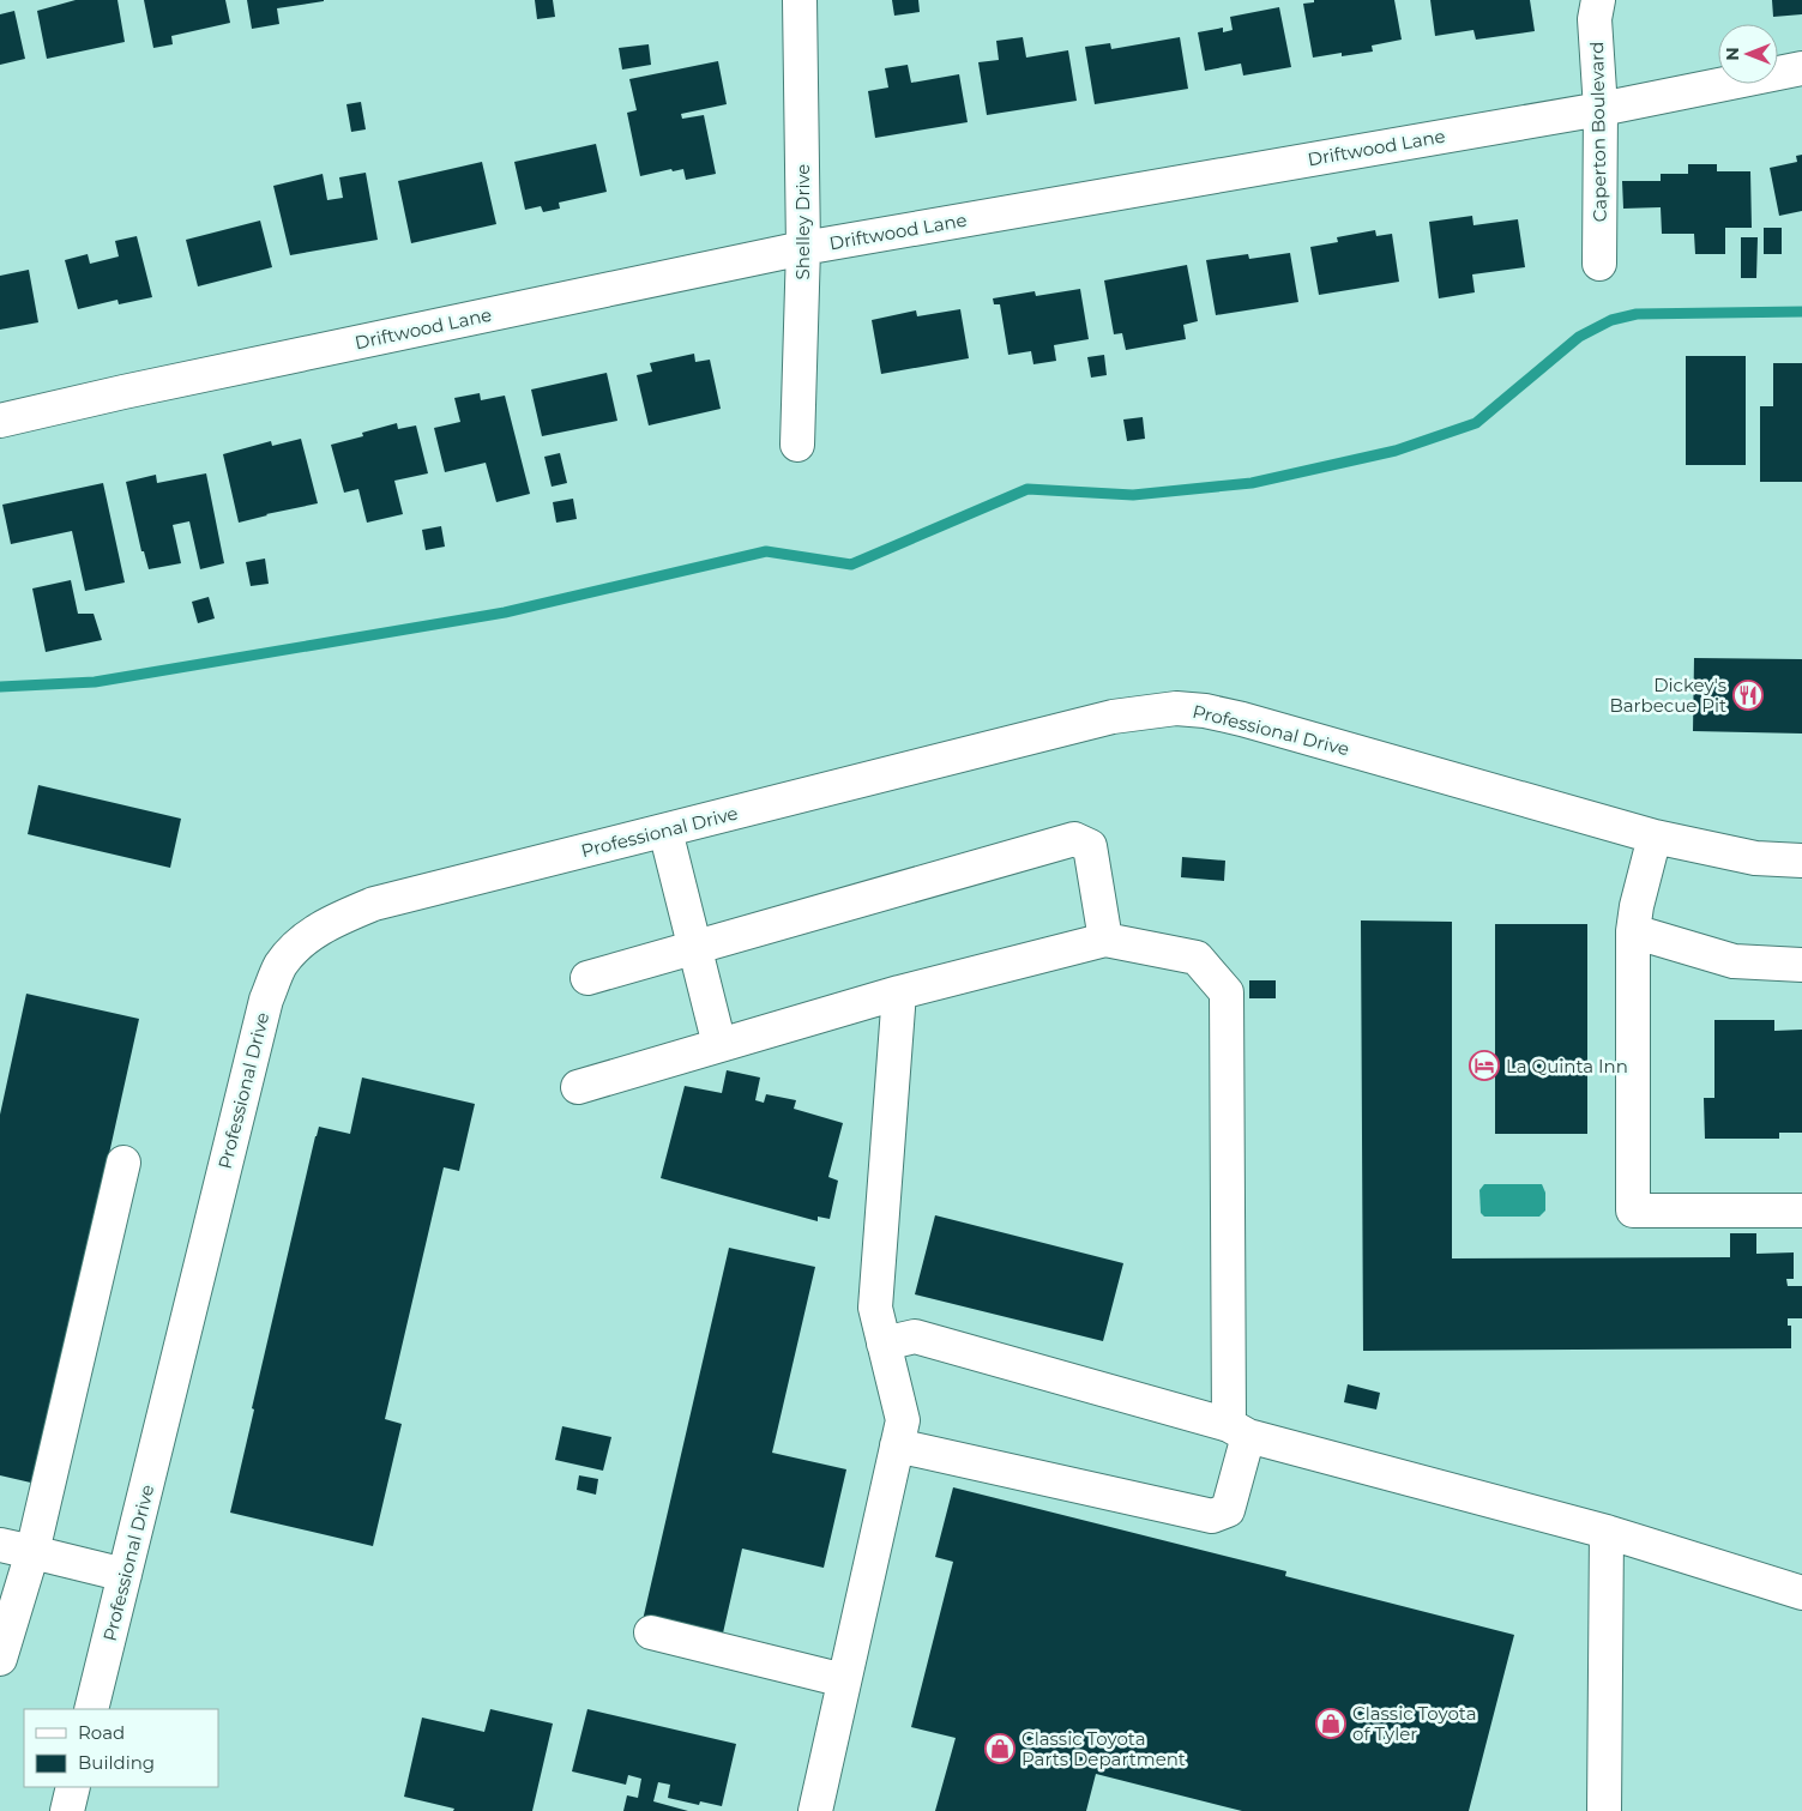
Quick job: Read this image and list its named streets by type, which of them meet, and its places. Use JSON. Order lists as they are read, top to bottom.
{
  "streets": {
    "street": [
      "Caperton Boulevard",
      "Driftwood Lane",
      "Shelley Drive",
      "Professional Drive"
    ]
  },
  "crossings": [
    ["Caperton Boulevard", "Driftwood Lane"],
    ["Driftwood Lane", "Shelley Drive"]
  ],
  "places": {
    "restaurant": ["Dickey's Barbecue Pit"],
    "hotel": ["La Quinta Inn"],
    "shop": ["Classic Toyota of Tyler", "Classic Toyota Parts Department"]
  },
  "legend": ["Road", "Building"],
  "north": "left"
}
